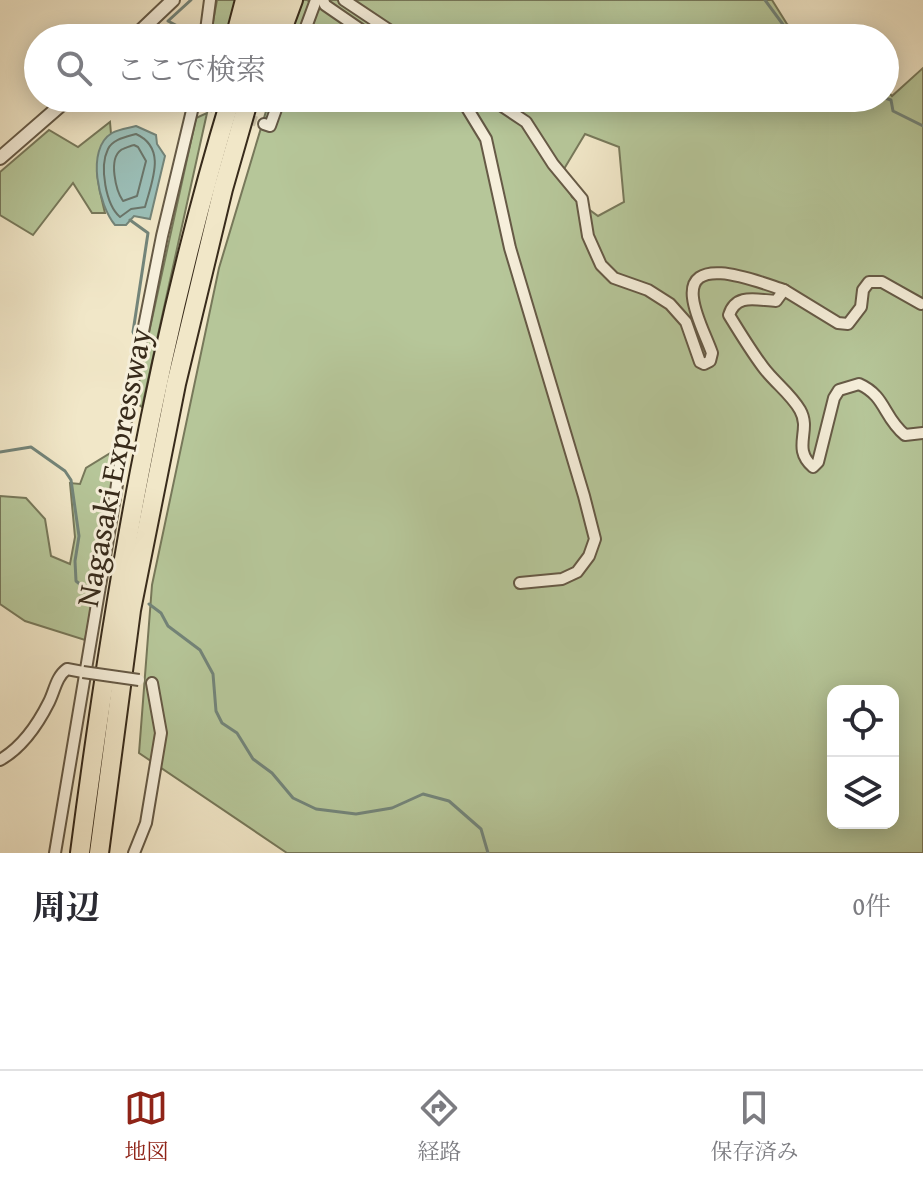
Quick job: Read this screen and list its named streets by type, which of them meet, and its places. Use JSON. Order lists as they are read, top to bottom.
{
  "streets": {
    "highway": ["Nagasaki Expressway"]
  },
  "page": {
    "search": "ここで検索",
    "heading": ["周辺", "0件"],
    "nav": ["地図", "経路", "保存済み"]
  }
}
